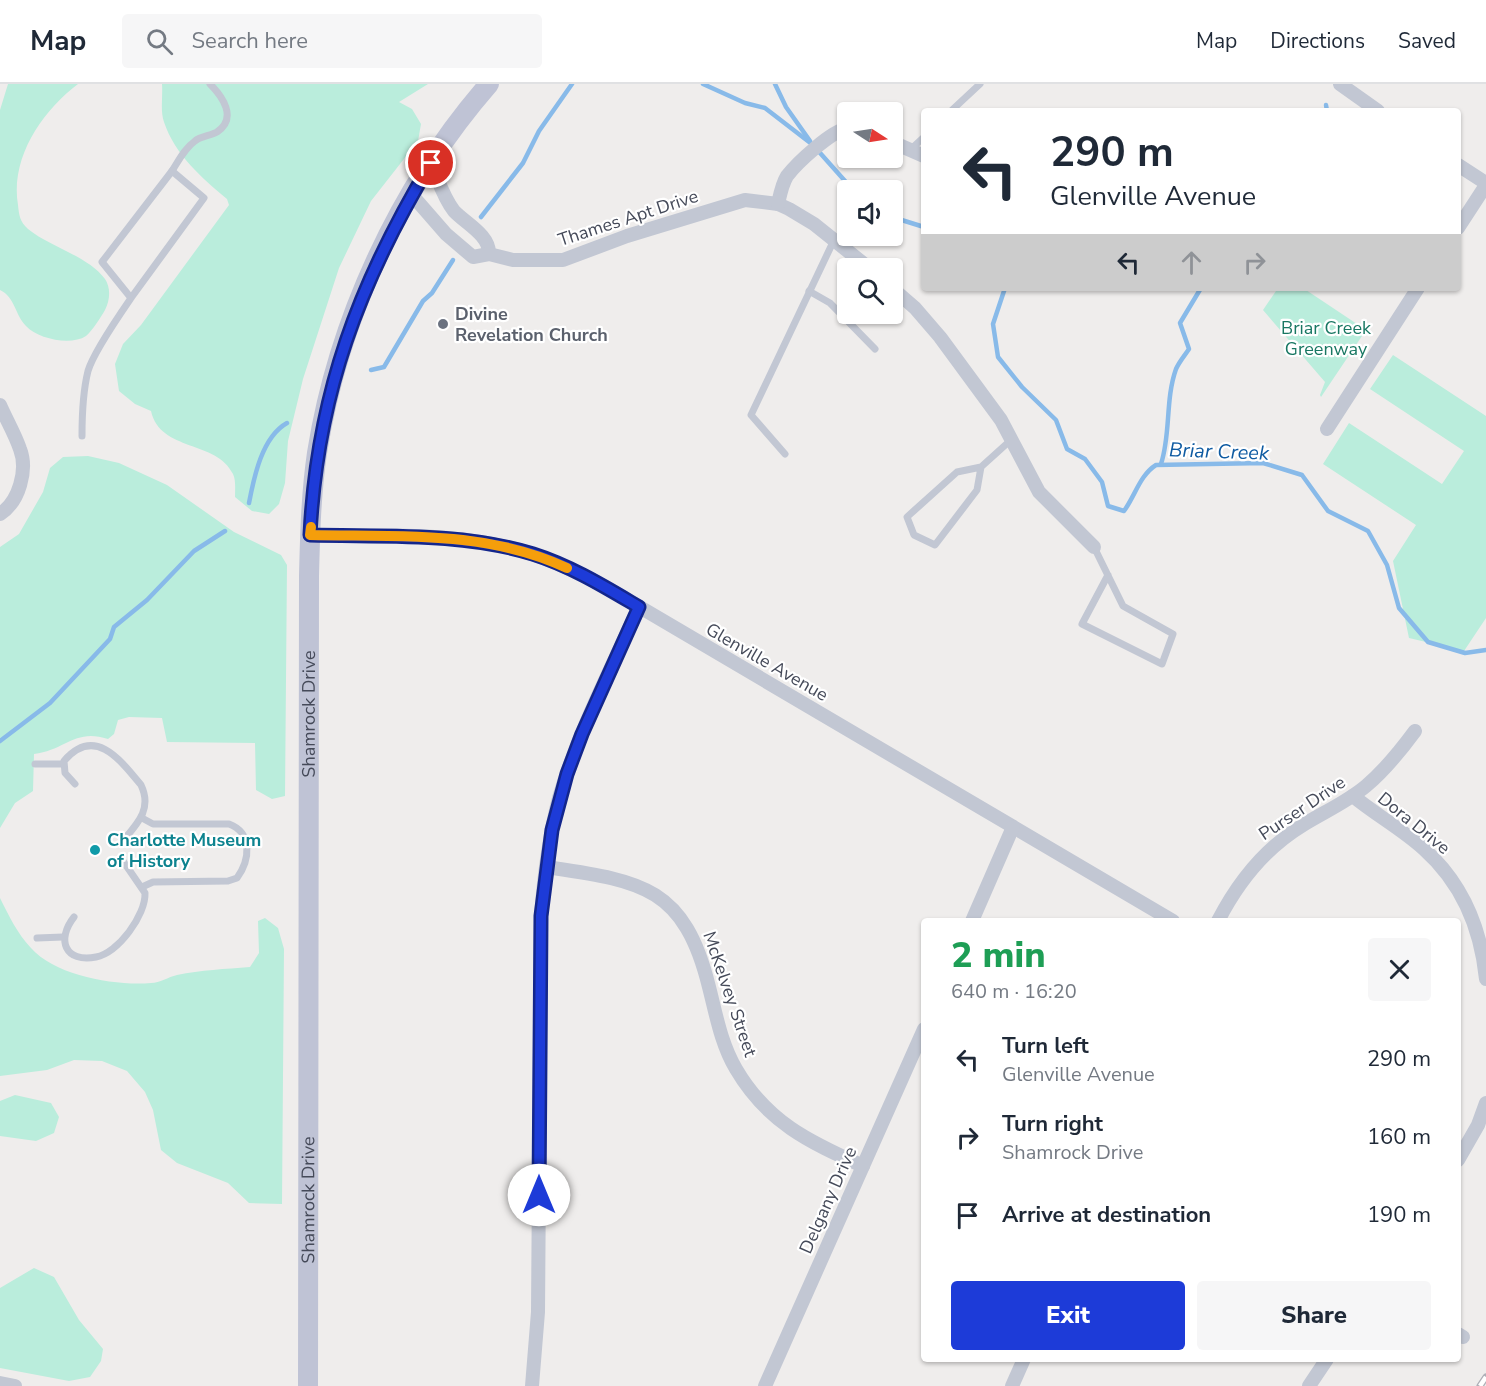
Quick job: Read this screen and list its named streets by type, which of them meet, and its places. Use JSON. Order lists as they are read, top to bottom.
{
  "streets": {
    "street": [
      "Thames Apt Drive",
      "Glenville Avenue",
      "Shamrock Drive",
      "Purser Drive",
      "Dora Drive",
      "McKelvey Street",
      "Delgany Drive"
    ]
  },
  "crossings": [
    ["Thames Apt Drive", "Shamrock Drive"],
    ["Glenville Avenue", "Shamrock Drive"],
    ["Purser Drive", "Dora Drive"],
    ["McKelvey Street", "Delgany Drive"]
  ],
  "water": ["Briar Creek"],
  "parks": ["Briar Creek Greenway"],
  "places": ["Divine Revelation Church", "Charlotte Museum of History"],
  "north": "right",
  "page": {
    "header": "Map",
    "search": "Search here",
    "nav": ["Map", "Directions", "Saved"],
    "turn": ["290 m", "Glenville Avenue"],
    "heading": ["2 min", "640 m · 16:20"],
    "list": [
      {
        "name": "Turn left",
        "note": "Glenville Avenue",
        "value": "290 m"
      },
      {
        "name": "Turn right",
        "note": "Shamrock Drive",
        "value": "160 m"
      },
      {
        "name": "Arrive at destination",
        "value": "190 m"
      }
    ],
    "buttons": ["Exit", "Share"]
  }
}
